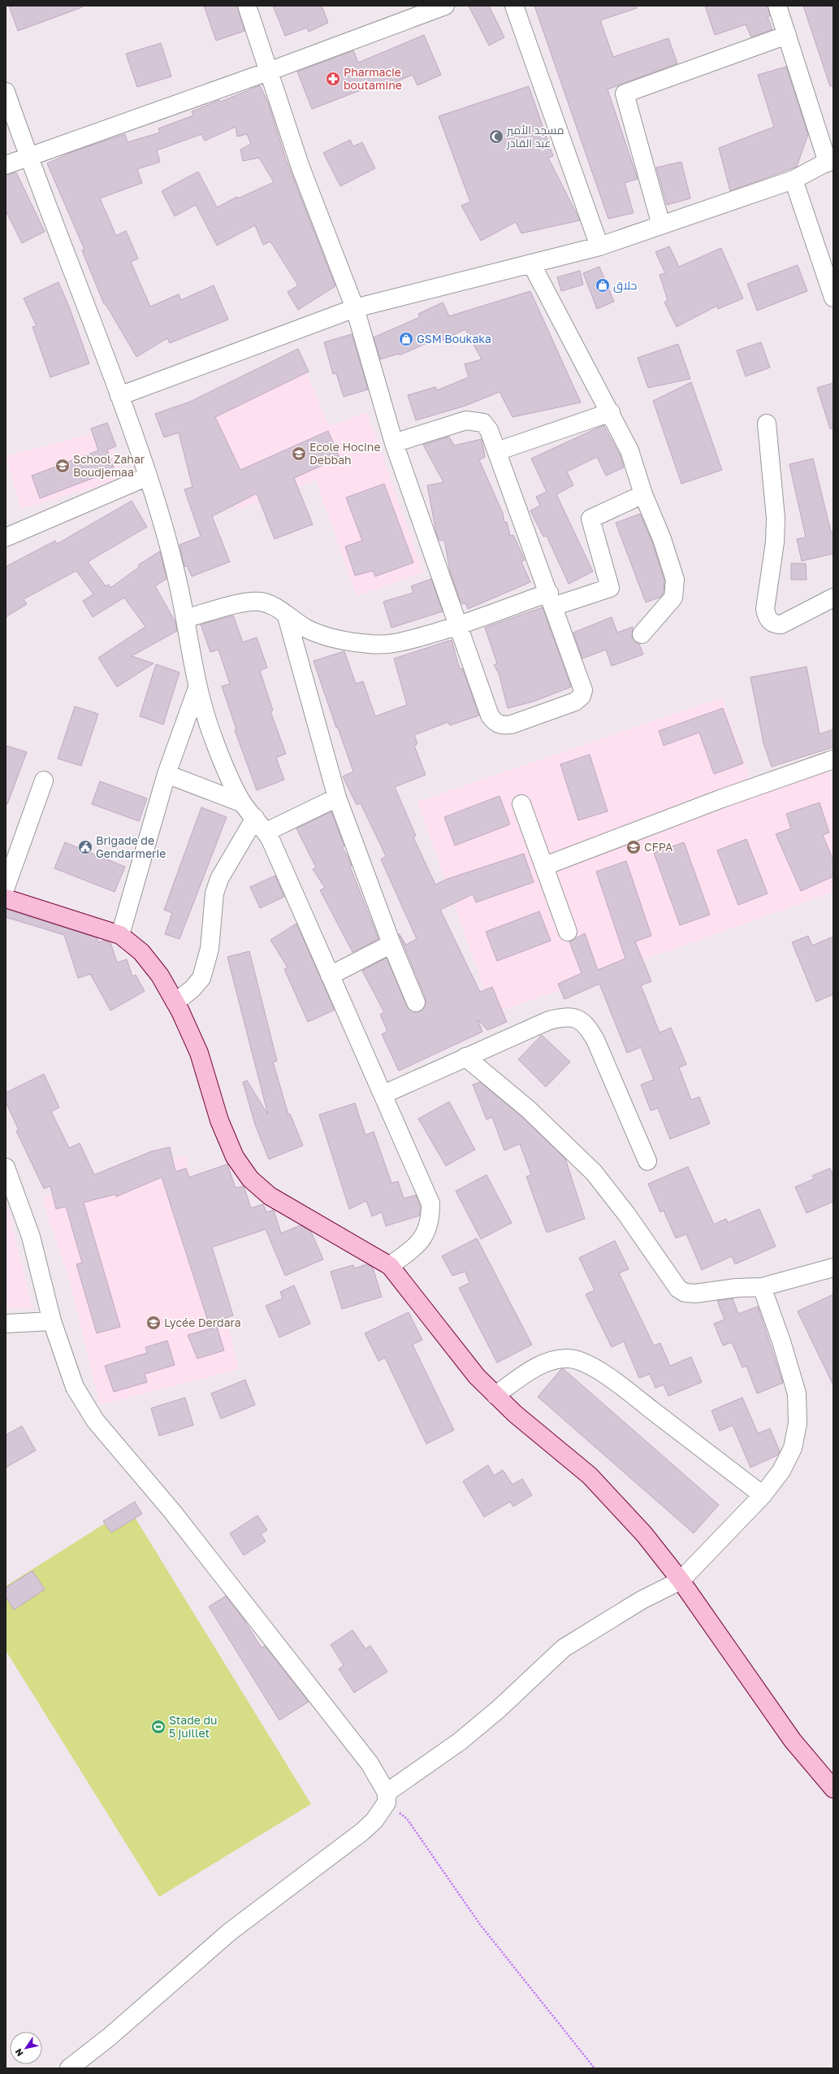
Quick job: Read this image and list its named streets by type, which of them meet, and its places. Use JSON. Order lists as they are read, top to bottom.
{
  "places": {
    "pharmacy": ["Pharmacie boutamine"],
    "mosque": ["مسجد الأمير عبد القادر"],
    "shop": ["حلاق", "GSM Boukaka"],
    "school or university": [
      "Ecole Hocine Debbah",
      "School Zahar Boudjemaa",
      "CFPA",
      "Lycée Derdara"
    ],
    "public building": ["Brigade de Gendarmerie"],
    "sports": ["Stade du 5 juillet"]
  },
  "north": "bottom left"
}
